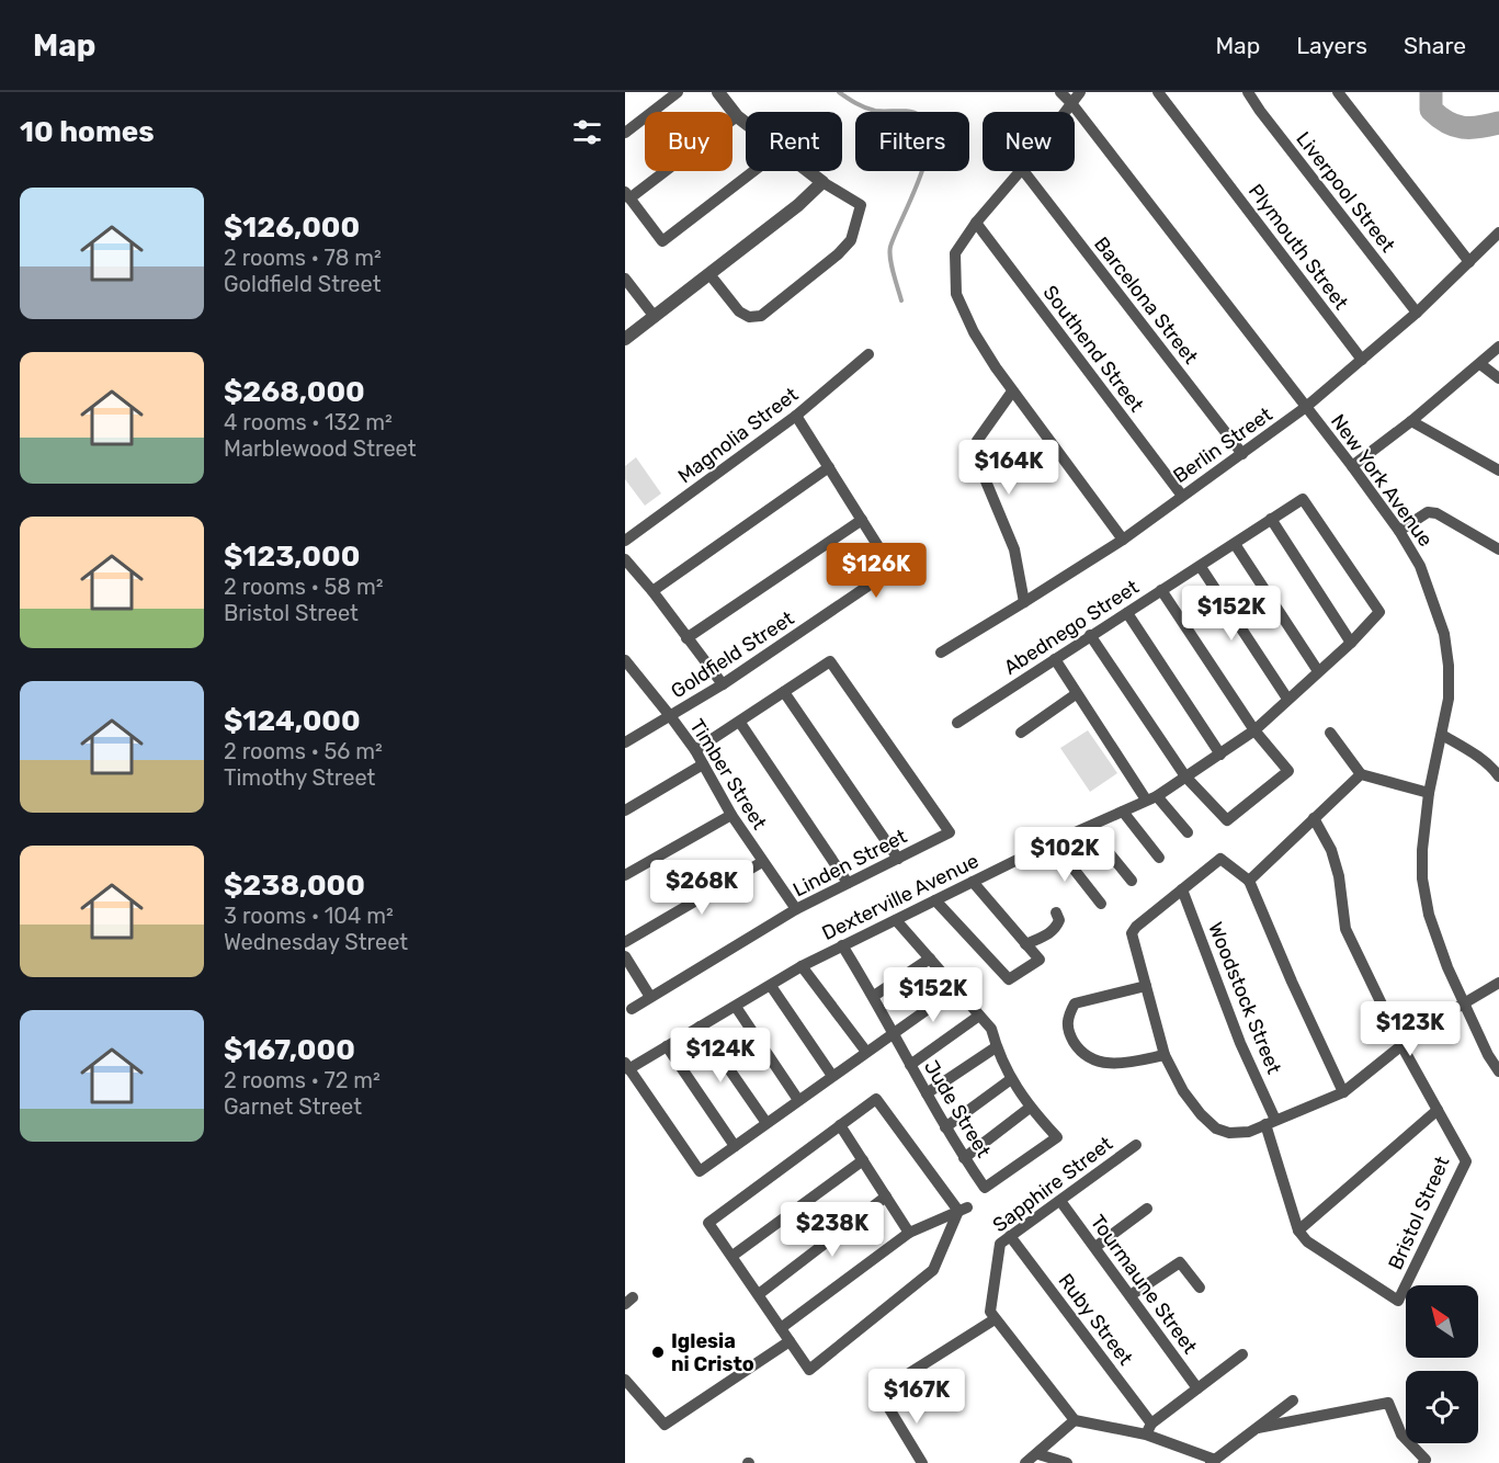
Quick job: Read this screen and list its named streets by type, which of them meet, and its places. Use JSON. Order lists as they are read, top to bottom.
{
  "streets": {
    "street": [
      "Liverpool Street",
      "Plymouth Street",
      "Barcelona Street",
      "Southend Street",
      "Magnolia Street",
      "Berlin Street",
      "New York Avenue",
      "Abednego Street",
      "Goldfield Street",
      "Timber Street",
      "Linden Street",
      "Dexterville Avenue",
      "Woodstock Street",
      "Jude Street",
      "Sapphire Street",
      "Bristol Street",
      "Tourmaune Street",
      "Ruby Street"
    ]
  },
  "crossings": [
    ["Liverpool Street", "Berlin Street"],
    ["Plymouth Street", "Berlin Street"],
    ["Barcelona Street", "Berlin Street"],
    ["Southend Street", "Berlin Street"],
    ["Magnolia Street", "Goldfield Street"],
    ["Berlin Street", "New York Avenue"],
    ["Abednego Street", "Dexterville Avenue"],
    ["Goldfield Street", "Timber Street"],
    ["Timber Street", "Linden Street"],
    ["Dexterville Avenue", "Jude Street"],
    ["Woodstock Street", "Bristol Street"],
    ["Sapphire Street", "Tourmaune Street"],
    ["Sapphire Street", "Ruby Street"]
  ],
  "places": ["Iglesia ni Cristo"],
  "north": "top left",
  "page": {
    "header": "Map",
    "nav": ["Map", "Layers", "Share"],
    "heading": "10 homes",
    "chip": [
      "Buy",
      "Rent",
      "Filters",
      "New"
    ],
    "list": [
      {
        "name": "$126,000",
        "note": "2 rooms · 78 m² · Goldfield Street"
      },
      {
        "name": "$268,000",
        "note": "4 rooms · 132 m² · Marblewood Street"
      },
      {
        "name": "$123,000",
        "note": "2 rooms · 58 m² · Bristol Street"
      },
      {
        "name": "$124,000",
        "note": "2 rooms · 56 m² · Timothy Street"
      },
      {
        "name": "$238,000",
        "note": "3 rooms · 104 m² · Wednesday Street"
      },
      {
        "name": "$167,000",
        "note": "2 rooms · 72 m² · Garnet Street"
      }
    ],
    "price": [
      "$164K",
      "$126K",
      "$152K",
      "$102K",
      "$268K",
      "$152K",
      "$123K",
      "$124K",
      "$238K",
      "$167K"
    ]
  }
}
